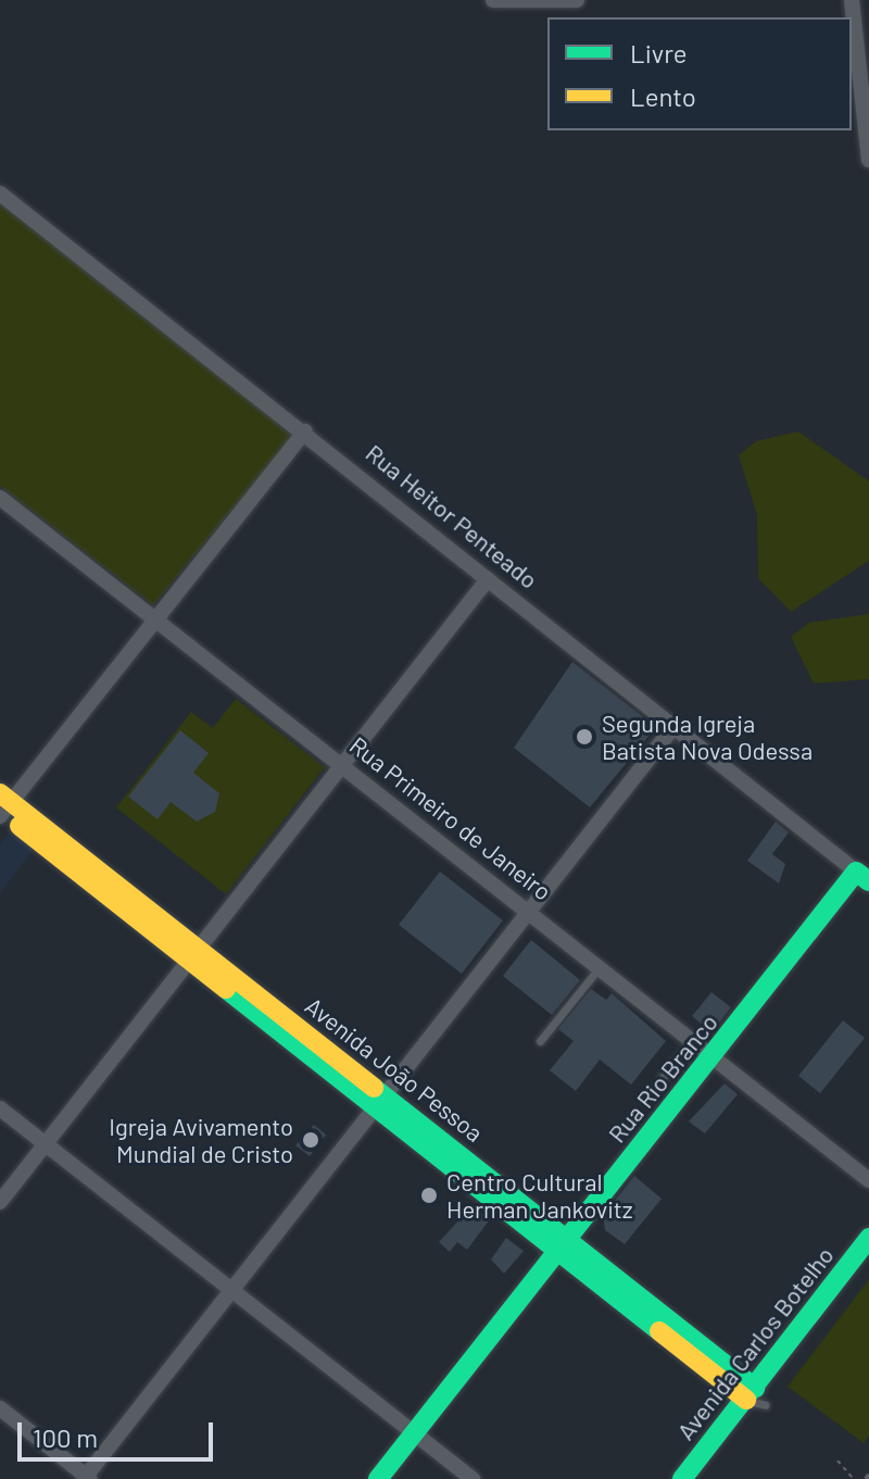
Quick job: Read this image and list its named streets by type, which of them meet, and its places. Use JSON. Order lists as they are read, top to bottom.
{
  "streets": {
    "main road": ["Avenida João Pessoa", "Rua Rio Branco", "Avenida Carlos Botelho"],
    "street": ["Rua Heitor Penteado", "Rua Primeiro de Janeiro"]
  },
  "crossings": [
    ["Rua Heitor Penteado", "Rua Rio Branco"],
    ["Rua Primeiro de Janeiro", "Rua Rio Branco"],
    ["Avenida João Pessoa", "Rua Rio Branco"],
    ["Avenida João Pessoa", "Avenida Carlos Botelho"]
  ],
  "places": ["Segunda Igreja Batista Nova Odessa", "Igreja Avivamento Mundial de Cristo", "Centro Cultural Herman Jankovitz"],
  "legend": ["Livre", "Lento"],
  "scale_bar": "100 m"
}
